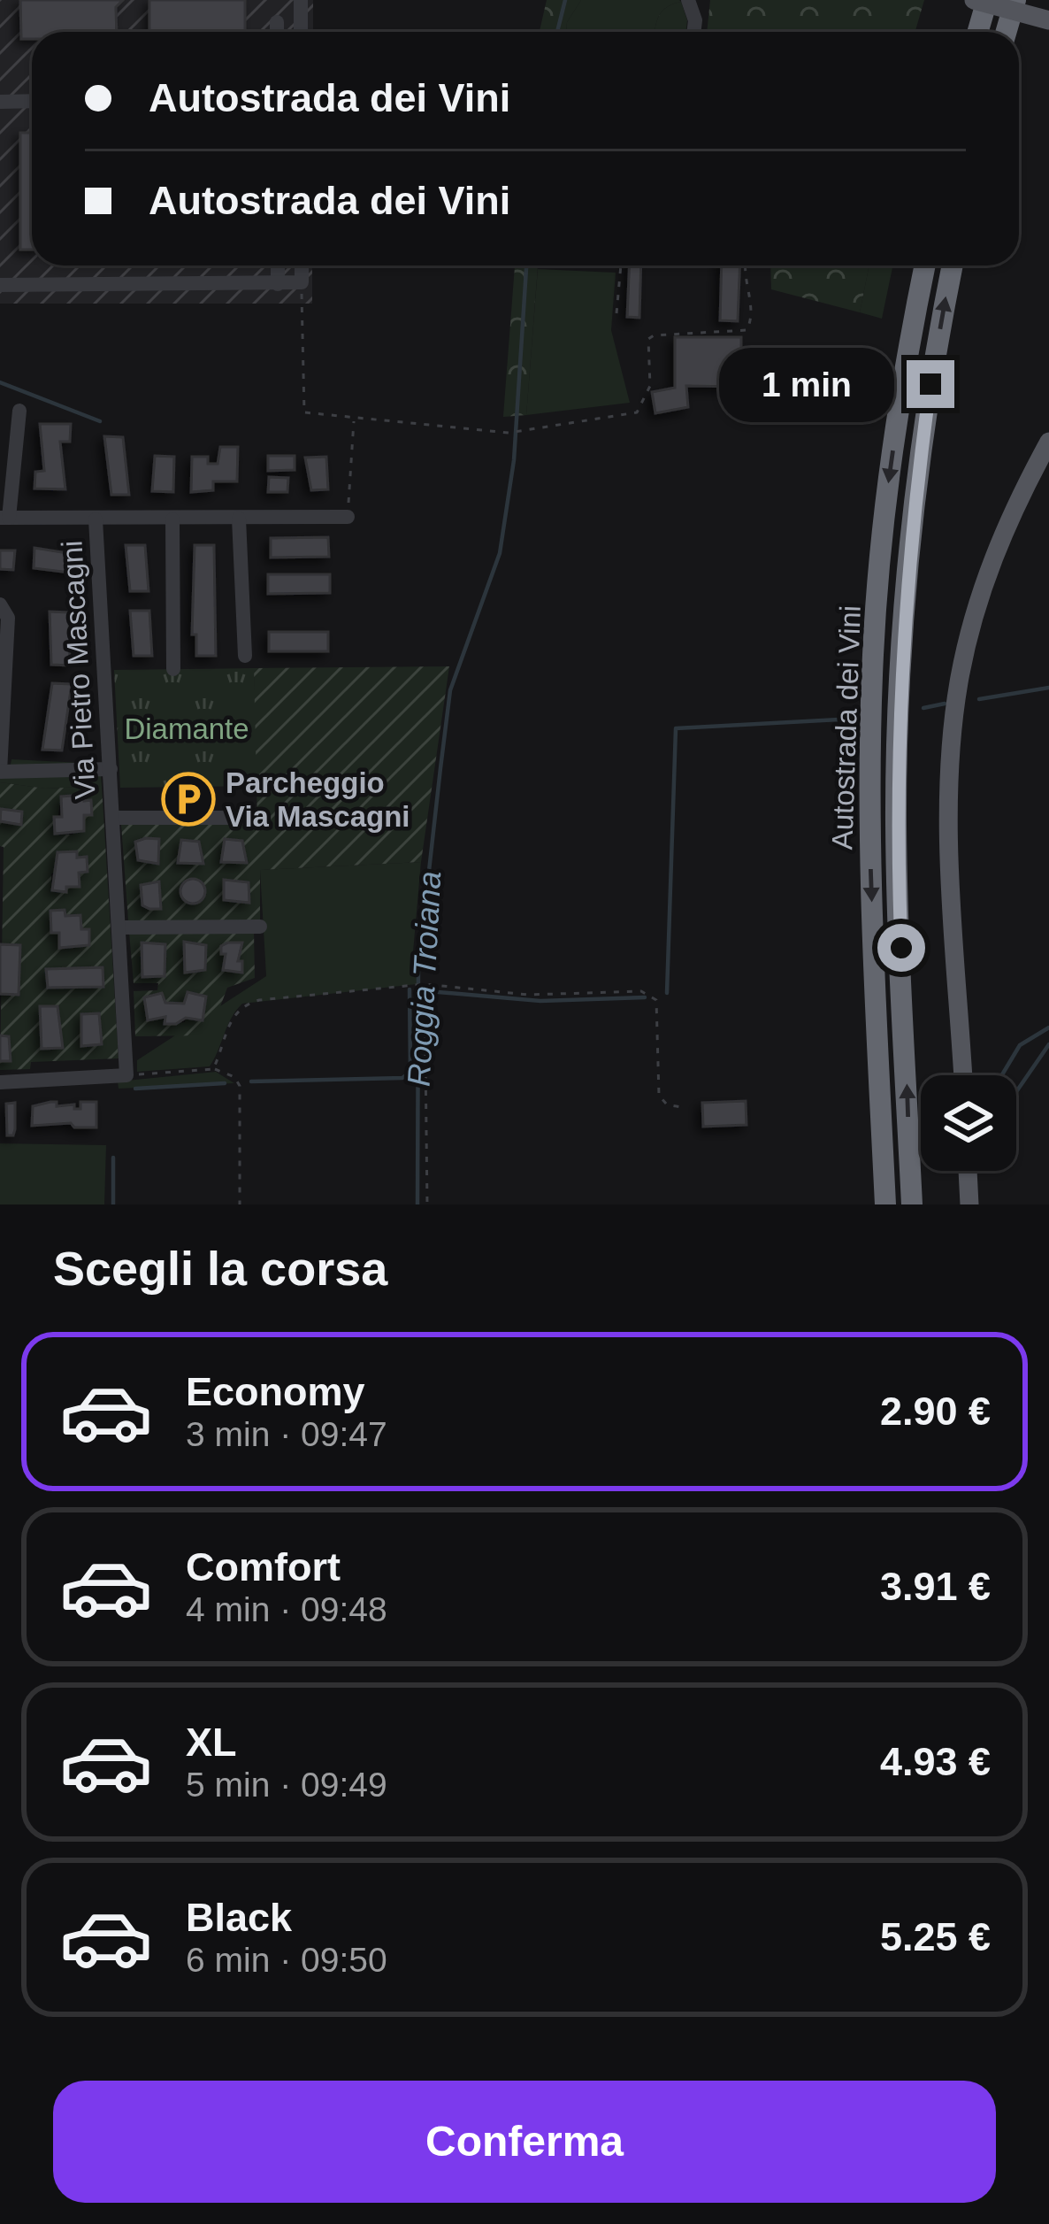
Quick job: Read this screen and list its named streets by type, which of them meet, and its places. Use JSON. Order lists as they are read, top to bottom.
{
  "streets": {
    "highway": ["Autostrada dei Vini"],
    "street": ["Via Pietro Mascagni"]
  },
  "water": ["Roggia Troiana"],
  "parks": ["Diamante"],
  "places": {
    "parking": ["Parcheggio Via Mascagni"]
  },
  "page": {
    "banner": ["Autostrada dei Vini", "Autostrada dei Vini"],
    "bubble": "1 min",
    "heading": "Scegli la corsa",
    "list": [
      {
        "name": "Economy",
        "note": "3 min · 09:47",
        "value": "2.90 €"
      },
      {
        "name": "Comfort",
        "note": "4 min · 09:48",
        "value": "3.91 €"
      },
      {
        "name": "XL",
        "note": "5 min · 09:49",
        "value": "4.93 €"
      },
      {
        "name": "Black",
        "note": "6 min · 09:50",
        "value": "5.25 €"
      }
    ],
    "buttons": "Conferma"
  }
}
